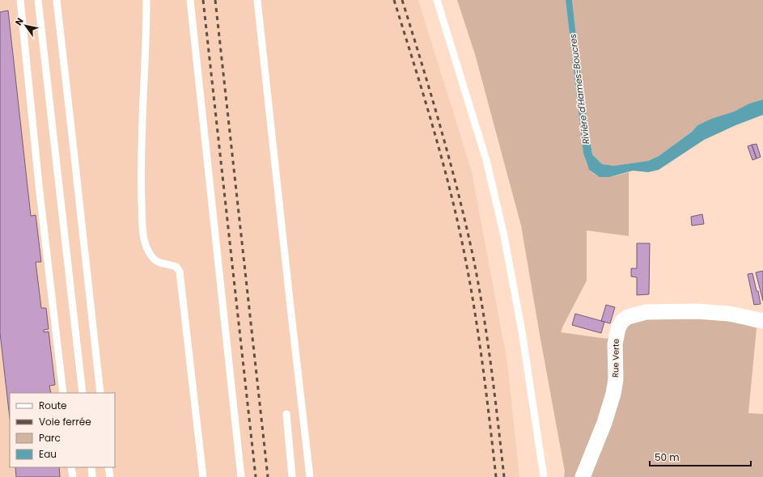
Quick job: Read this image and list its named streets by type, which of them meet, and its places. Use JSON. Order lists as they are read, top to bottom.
{
  "streets": {
    "street": ["Rue Verte"]
  },
  "water": ["Rivière d'Hames-Boucres"],
  "legend": [
    "Route",
    "Voie ferrée",
    "Parc",
    "Eau"
  ],
  "scale_bar": "50 m",
  "north": "top left"
}
